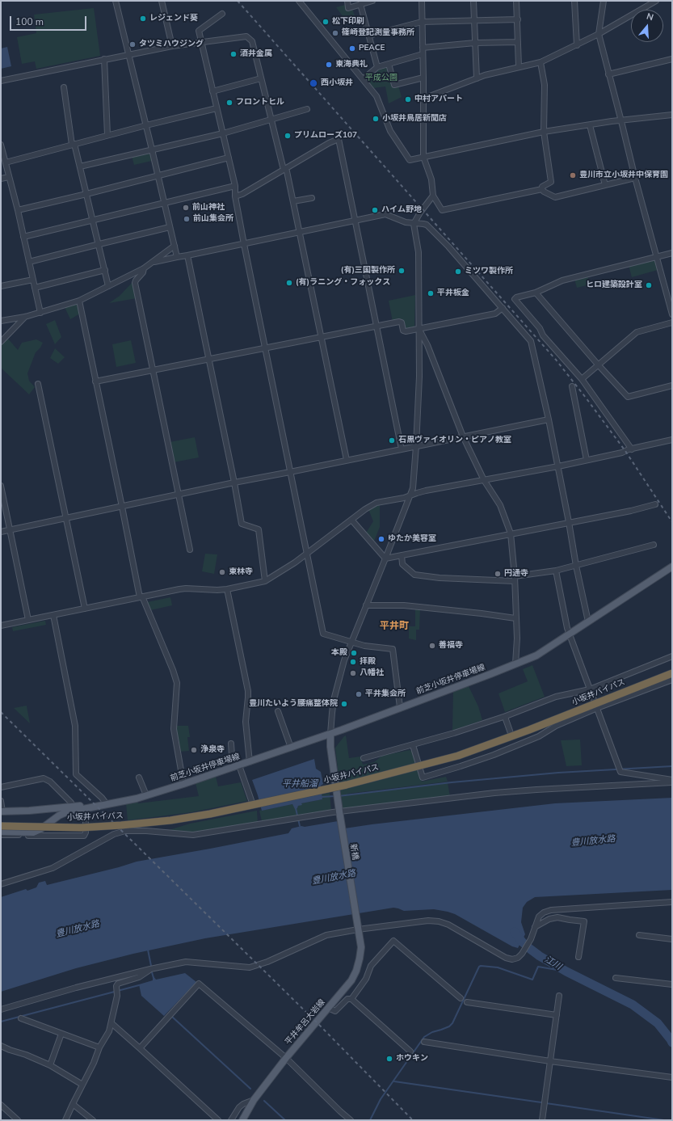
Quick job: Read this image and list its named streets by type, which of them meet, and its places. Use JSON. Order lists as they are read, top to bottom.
{
  "streets": {
    "highway": ["小坂井バイパス"],
    "main road": ["前芝小坂井停車場線", "新橋", "平井牟呂大岩線"]
  },
  "crossings": [
    ["新橋", "平井牟呂大岩線"]
  ],
  "districts": ["平井町"],
  "water": ["平井船溜", "豊川放水路", "江川"],
  "parks": ["平成公園"],
  "places": [
    "レジェンド葵",
    "松下印刷",
    "篠崎登記測量事務所",
    "タツミハウジング",
    "PEACE",
    "酒井金属",
    "東海典礼",
    "西小坂井",
    "中村アパート",
    "フロントヒル",
    "小坂井鳥居新聞店",
    "プリムローズ107",
    "豊川市立小坂井中保育園",
    "前山神社",
    "ハイム野地",
    "前山集会所",
    "(有)三国製作所",
    "ミツワ製作所",
    "(有)ラニング・フォックス",
    "ヒロ建築設計室",
    "平井板金",
    "石黒ヴァイオリン・ピアノ教室",
    "ゆたか美容室",
    "東林寺",
    "円通寺",
    "善福寺",
    "本殿",
    "拝殿",
    "八幡社",
    "平井集会所",
    "豊川たいよう腰痛整体院",
    "浄泉寺",
    "ホウキン"
  ],
  "scale_bar": "100 m",
  "north": "top"
}
